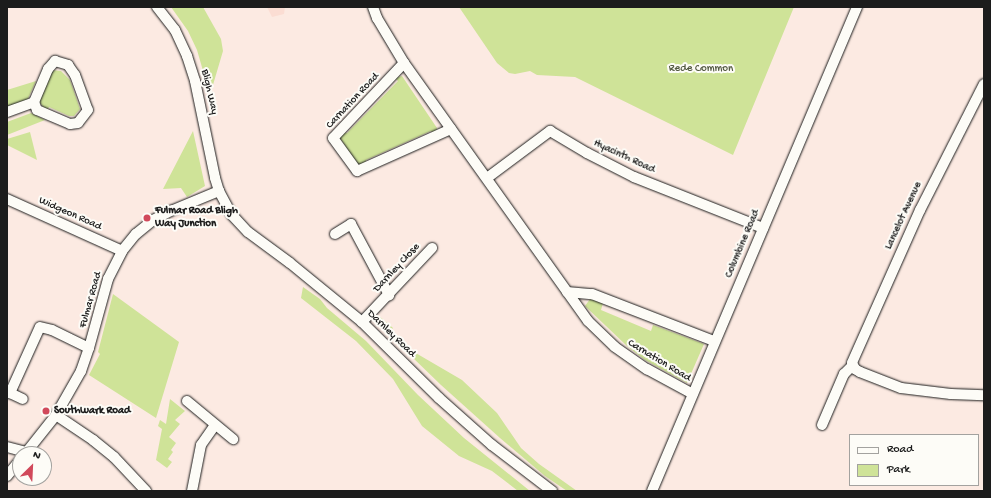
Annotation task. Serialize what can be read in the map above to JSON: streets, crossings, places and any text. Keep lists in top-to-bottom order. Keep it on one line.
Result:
{"streets":{"street":["Bligh Way","Carnation Road","Hyacinth Road","Widgeon Road","Lancelot Avenue","Columbine Road","Darnley Close","Fulmar Road","Darnley Road"]},"crossings":[["Bligh Way","Fulmar Road"],["Bligh Way","Darnley Road"],["Carnation Road","Hyacinth Road"],["Carnation Road","Columbine Road"],["Hyacinth Road","Columbine Road"],["Widgeon Road","Fulmar Road"],["Darnley Close","Darnley Road"],["Fulmar Road","Darnley Road"]],"parks":["Rede Common"],"places":["Fulmar Road Bligh Way Junction","Southwark Road"],"legend":["Road","Park"],"north":"top right"}
